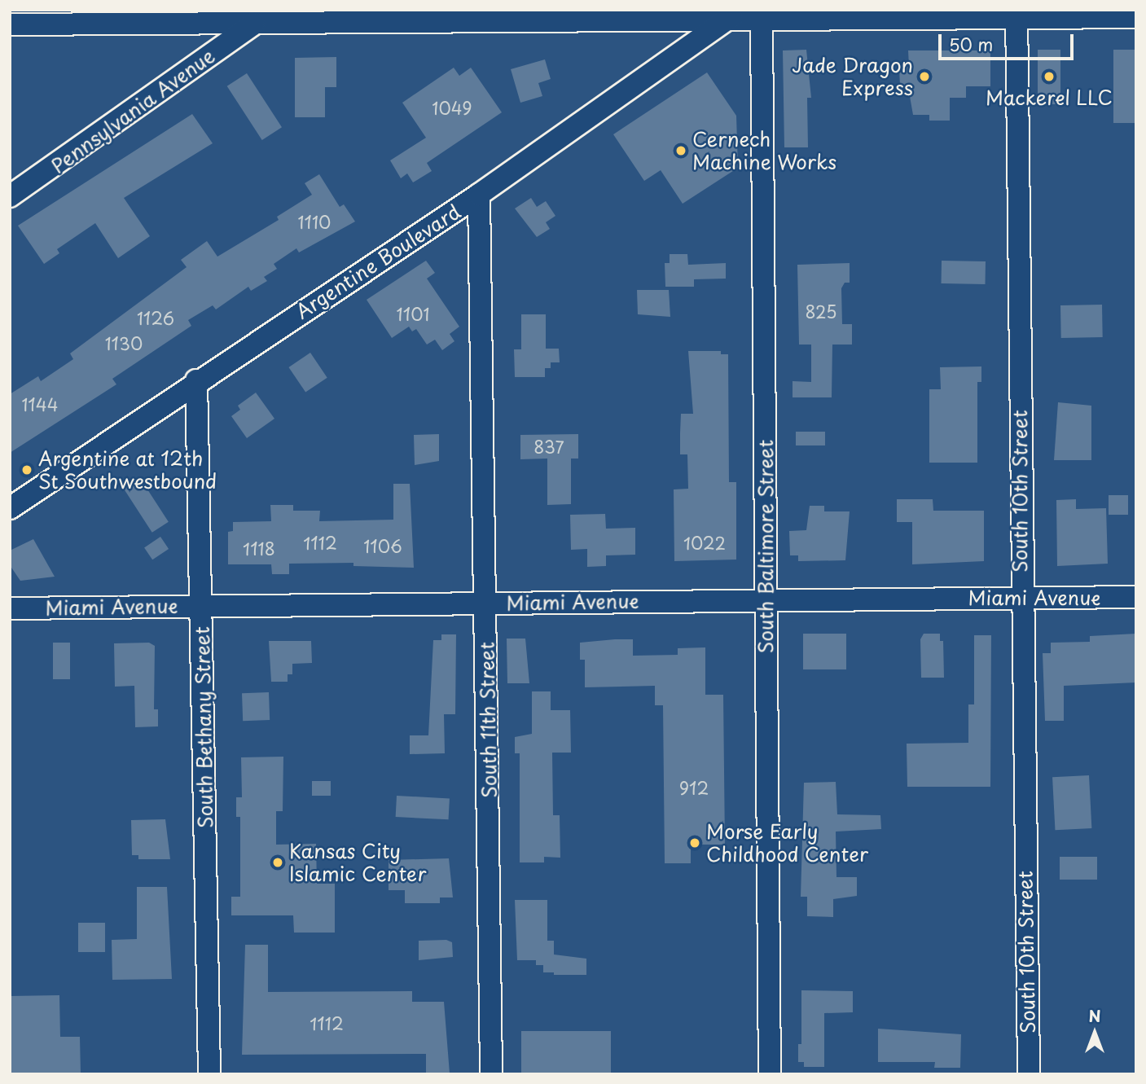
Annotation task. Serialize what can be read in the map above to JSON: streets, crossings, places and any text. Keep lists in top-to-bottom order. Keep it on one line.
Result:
{"streets":{"street":["Pennsylvania Avenue","Argentine Boulevard","South 10th Street","South Baltimore Street","Miami Avenue","South 11th Street","South Bethany Street"]},"crossings":[["Argentine Boulevard","South Baltimore Street"],["Argentine Boulevard","South 11th Street"],["Argentine Boulevard","South Bethany Street"],["South 10th Street","Miami Avenue"],["South Baltimore Street","Miami Avenue"],["Miami Avenue","South 11th Street"],["Miami Avenue","South Bethany Street"]],"places":["Jade Dragon Express","Mackerel LLC","Cernech Machine Works","Argentine at 12th St Southwestbound","Morse Early Childhood Center","Kansas City Islamic Center"],"house_numbers":["1049","1110","825","1101","1126","1130","1144","837","1112","1022","1106","1118","912","1112"],"scale_bar":"50 m","north":"top"}
